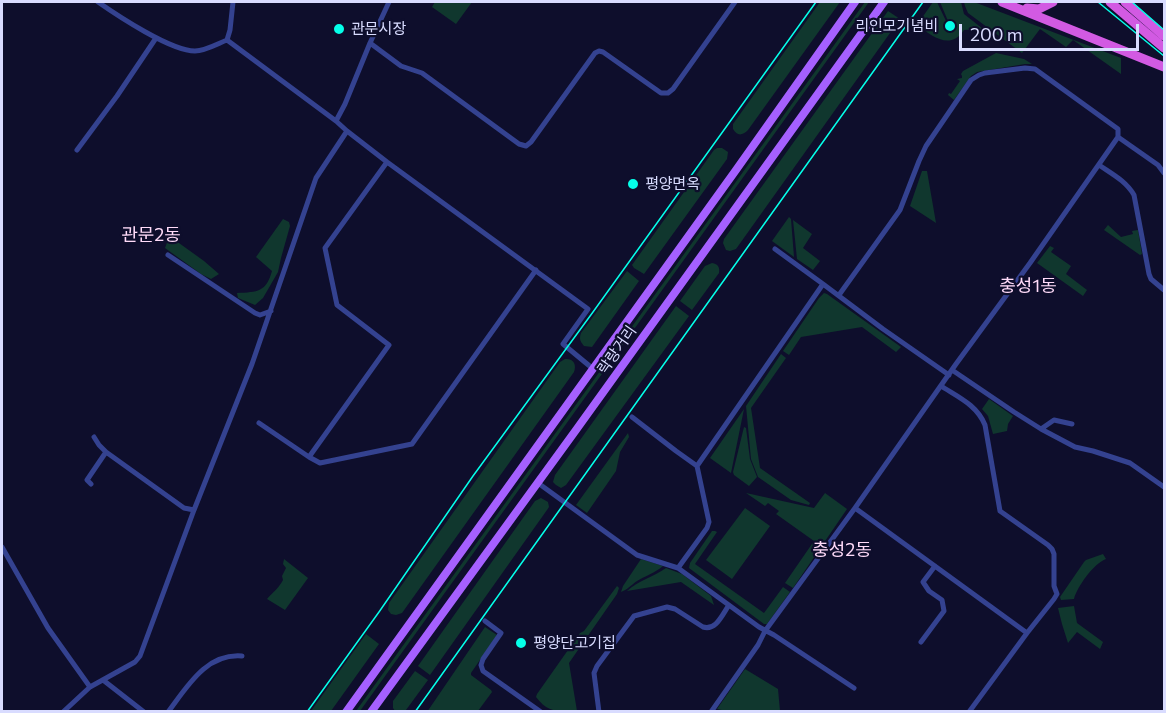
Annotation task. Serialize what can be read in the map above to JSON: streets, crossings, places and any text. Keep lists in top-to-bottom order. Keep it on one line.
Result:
{"streets":{"main road":["락랑거리"]},"districts":["관문2동","충성1동","충성2동"],"places":["리인모기념비","관문시장","평양면옥","평양단고기집"],"scale_bar":"200 m"}
